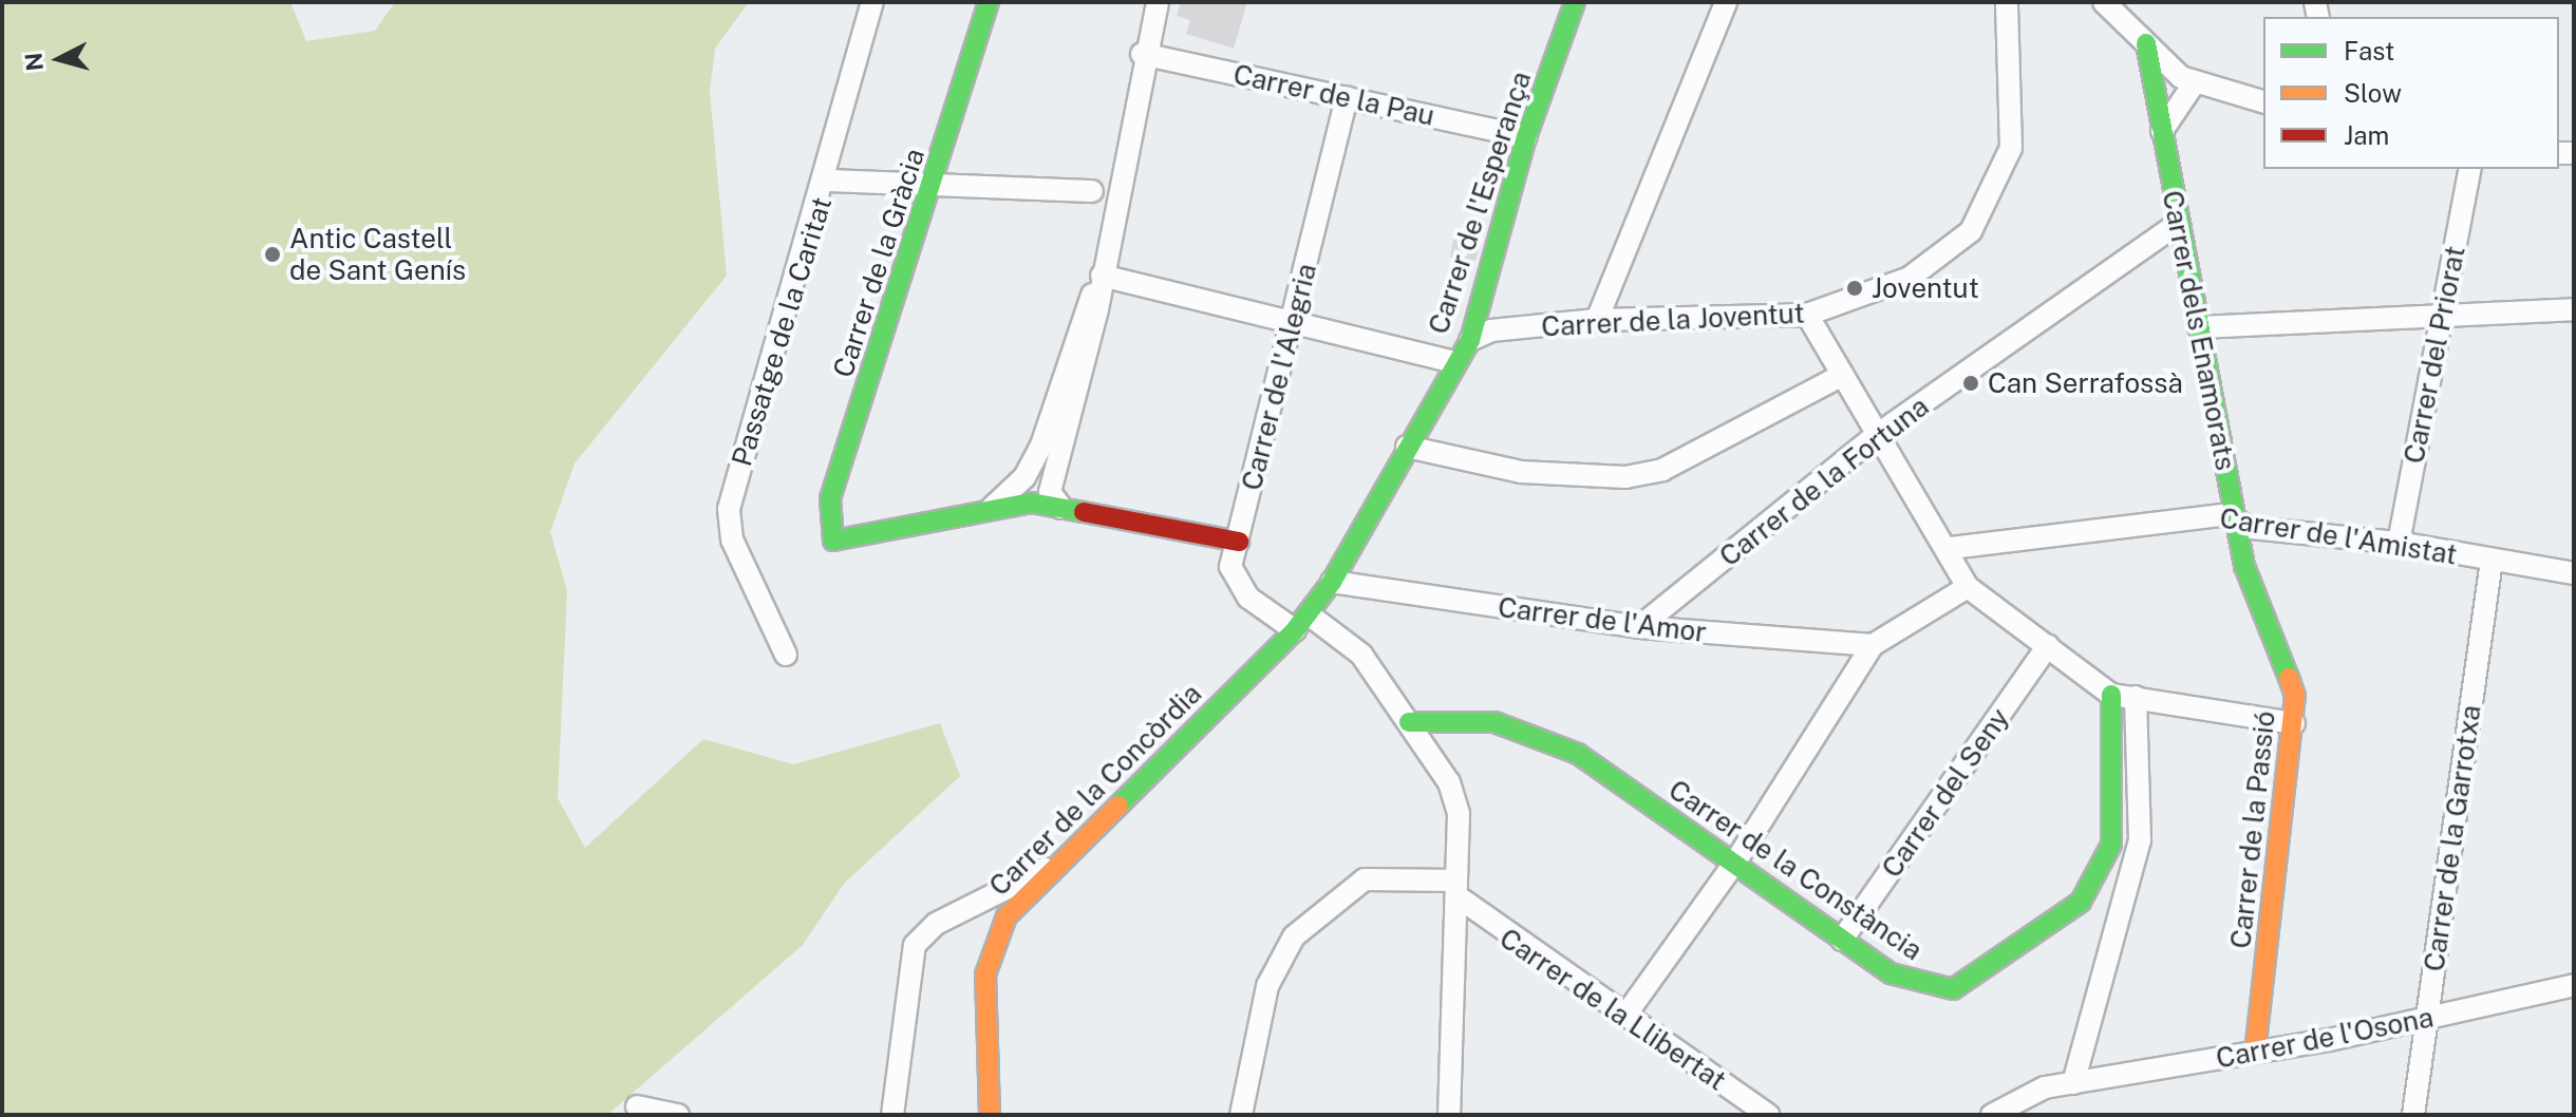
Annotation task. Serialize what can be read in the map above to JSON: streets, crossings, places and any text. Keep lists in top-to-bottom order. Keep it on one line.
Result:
{"streets":{"street":["Carrer de la Pau","Carrer de l'Esperança","Carrer de la Gràcia","Carrer de la Joventut","Carrer dels Enamorats","Passatge de la Caritat","Carrer del Priorat","Carrer de l'Alegria","Carrer de la Fortuna","Carrer de l'Amistat","Carrer de l'Amor","Carrer de la Concòrdia","Carrer del Seny","Carrer de la Passió","Carrer de la Garrotxa","Carrer de la Constància","Carrer de la Llibertat","Carrer de l'Osona"]},"crossings":[["Carrer de la Pau","Carrer de l'Esperança"],["Carrer de la Pau","Carrer de l'Alegria"],["Carrer de l'Esperança","Carrer de la Joventut"],["Carrer de l'Esperança","Carrer de l'Alegria"],["Carrer de l'Esperança","Carrer de l'Amor"],["Carrer de l'Esperança","Carrer de la Concòrdia"],["Carrer dels Enamorats","Carrer de la Fortuna"],["Carrer dels Enamorats","Carrer de l'Amistat"],["Carrer dels Enamorats","Carrer de la Passió"],["Carrer del Priorat","Carrer de l'Amistat"],["Carrer de l'Alegria","Carrer de la Concòrdia"],["Carrer de l'Alegria","Carrer de la Constància"],["Carrer de l'Alegria","Carrer de la Llibertat"],["Carrer de la Fortuna","Carrer de l'Amor"],["Carrer de l'Amistat","Carrer de la Passió"],["Carrer de l'Amistat","Carrer de la Garrotxa"],["Carrer del Seny","Carrer de la Constància"],["Carrer de la Passió","Carrer de l'Osona"],["Carrer de la Garrotxa","Carrer de l'Osona"]],"places":["Antic Castell de Sant Genís","Joventut","Can Serrafossà"],"legend":["Fast","Slow","Jam"],"north":"left"}
